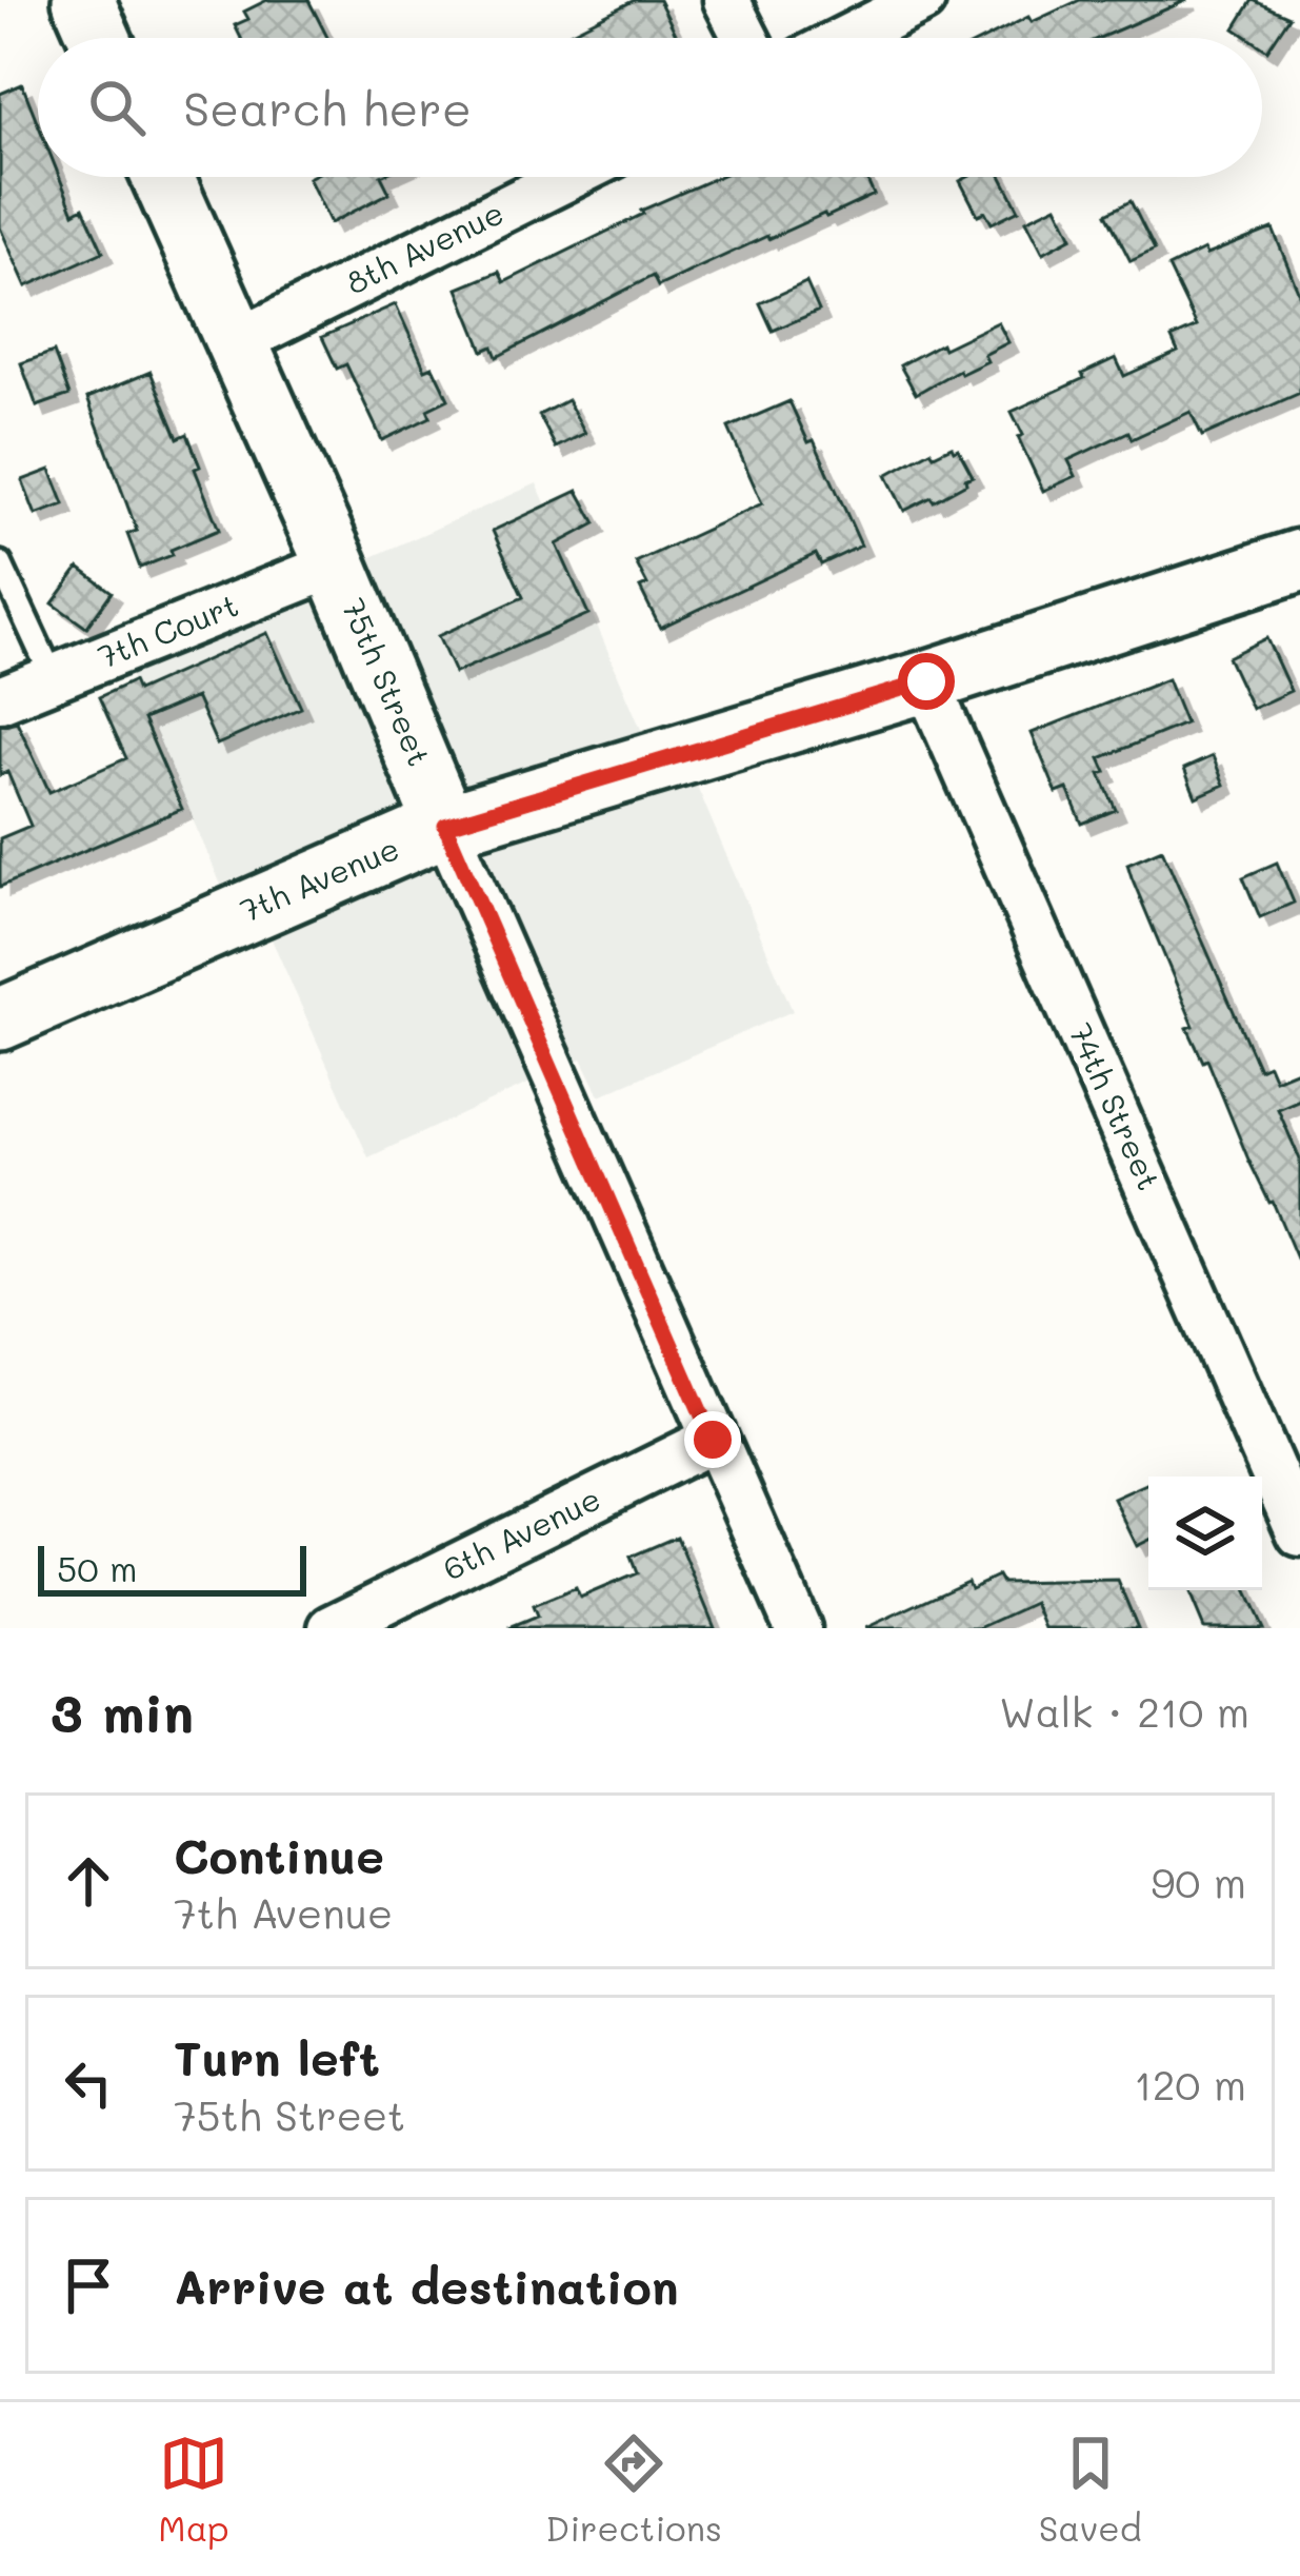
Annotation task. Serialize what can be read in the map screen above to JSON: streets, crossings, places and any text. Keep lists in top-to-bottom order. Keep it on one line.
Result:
{"streets":{"street":["8th Avenue","7th Court","75th Street","7th Avenue","74th Street","6th Avenue"]},"crossings":[["8th Avenue","75th Street"],["7th Court","75th Street"],["75th Street","7th Avenue"],["75th Street","6th Avenue"],["7th Avenue","74th Street"]],"scale_bar":"50 m","page":{"search":"Search here","scale":"50 m","heading":["3 min","Walk · 210 m"],"list":[["Continue","7th Avenue","90 m"],["Turn left","75th Street","120 m"],"Arrive at destination"],"nav":["Map","Directions","Saved"]}}
